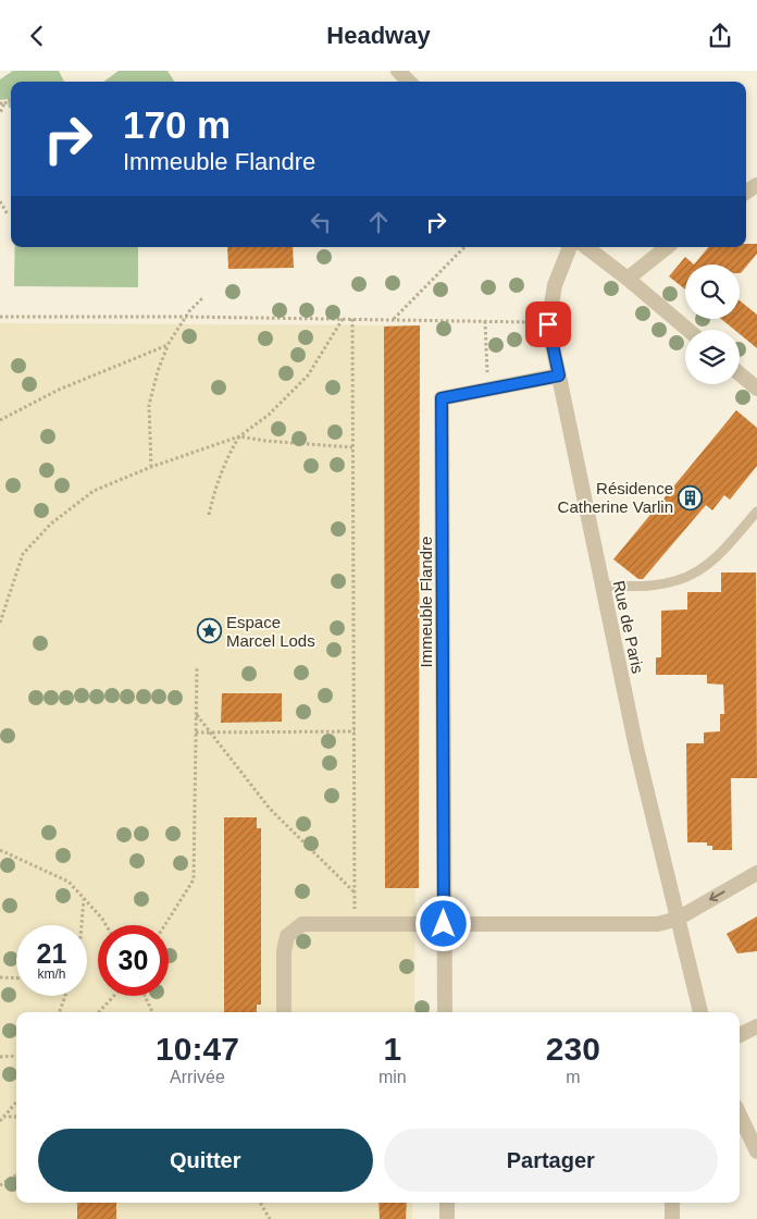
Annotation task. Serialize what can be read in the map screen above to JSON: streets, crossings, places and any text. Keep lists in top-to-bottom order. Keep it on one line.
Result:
{"streets":{"street":["Immeuble Flandre","Rue de Paris"]},"crossings":[["Immeuble Flandre","Rue de Paris"]],"places":{"building":["Résidence Catherine Varlin"],"place":["Espace Marcel Lods"]},"page":{"header":"Headway","turn":["170 m","Immeuble Flandre"],"speed":"21 km/h","limit":"30","eta":["10:47","Arrivée","1","min","230","m"],"buttons":["Quitter","Partager"]}}
